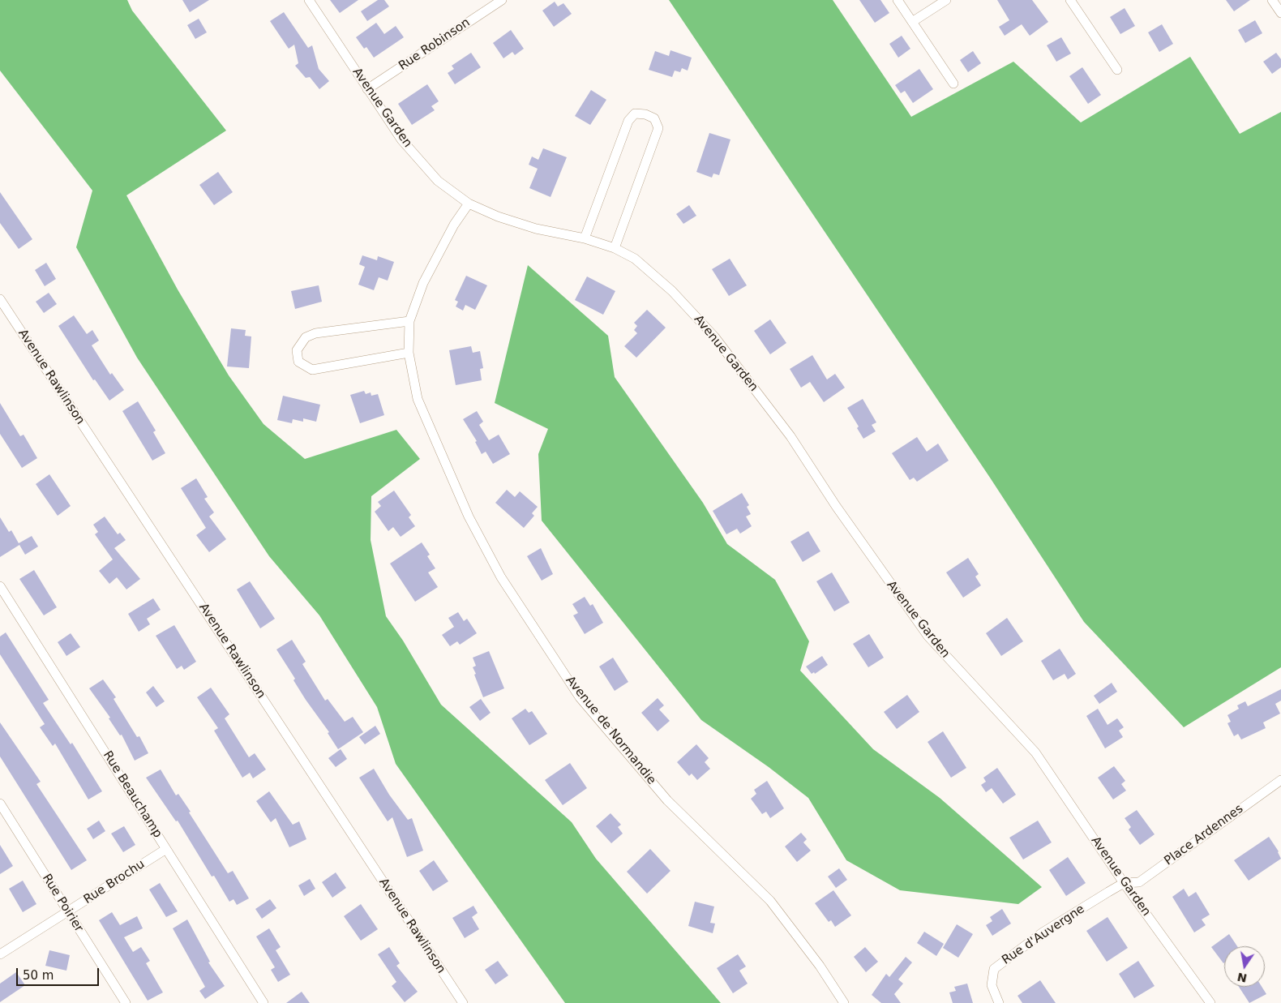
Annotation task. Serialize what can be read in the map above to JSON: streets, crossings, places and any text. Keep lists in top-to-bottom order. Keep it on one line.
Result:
{"streets":{"street":["Rue Robinson","Avenue Garden","Avenue Rawlinson","Avenue de Normandie","Rue Beauchamp","Place Ardennes","Rue Brochu","Rue Poirier","Rue d'Auvergne"]},"crossings":[["Rue Robinson","Avenue Garden"],["Avenue Garden","Avenue de Normandie"],["Avenue Garden","Place Ardennes"],["Avenue Garden","Rue d'Auvergne"],["Rue Beauchamp","Rue Brochu"],["Place Ardennes","Rue d'Auvergne"],["Rue Brochu","Rue Poirier"]],"scale_bar":"50 m","north":"bottom"}
